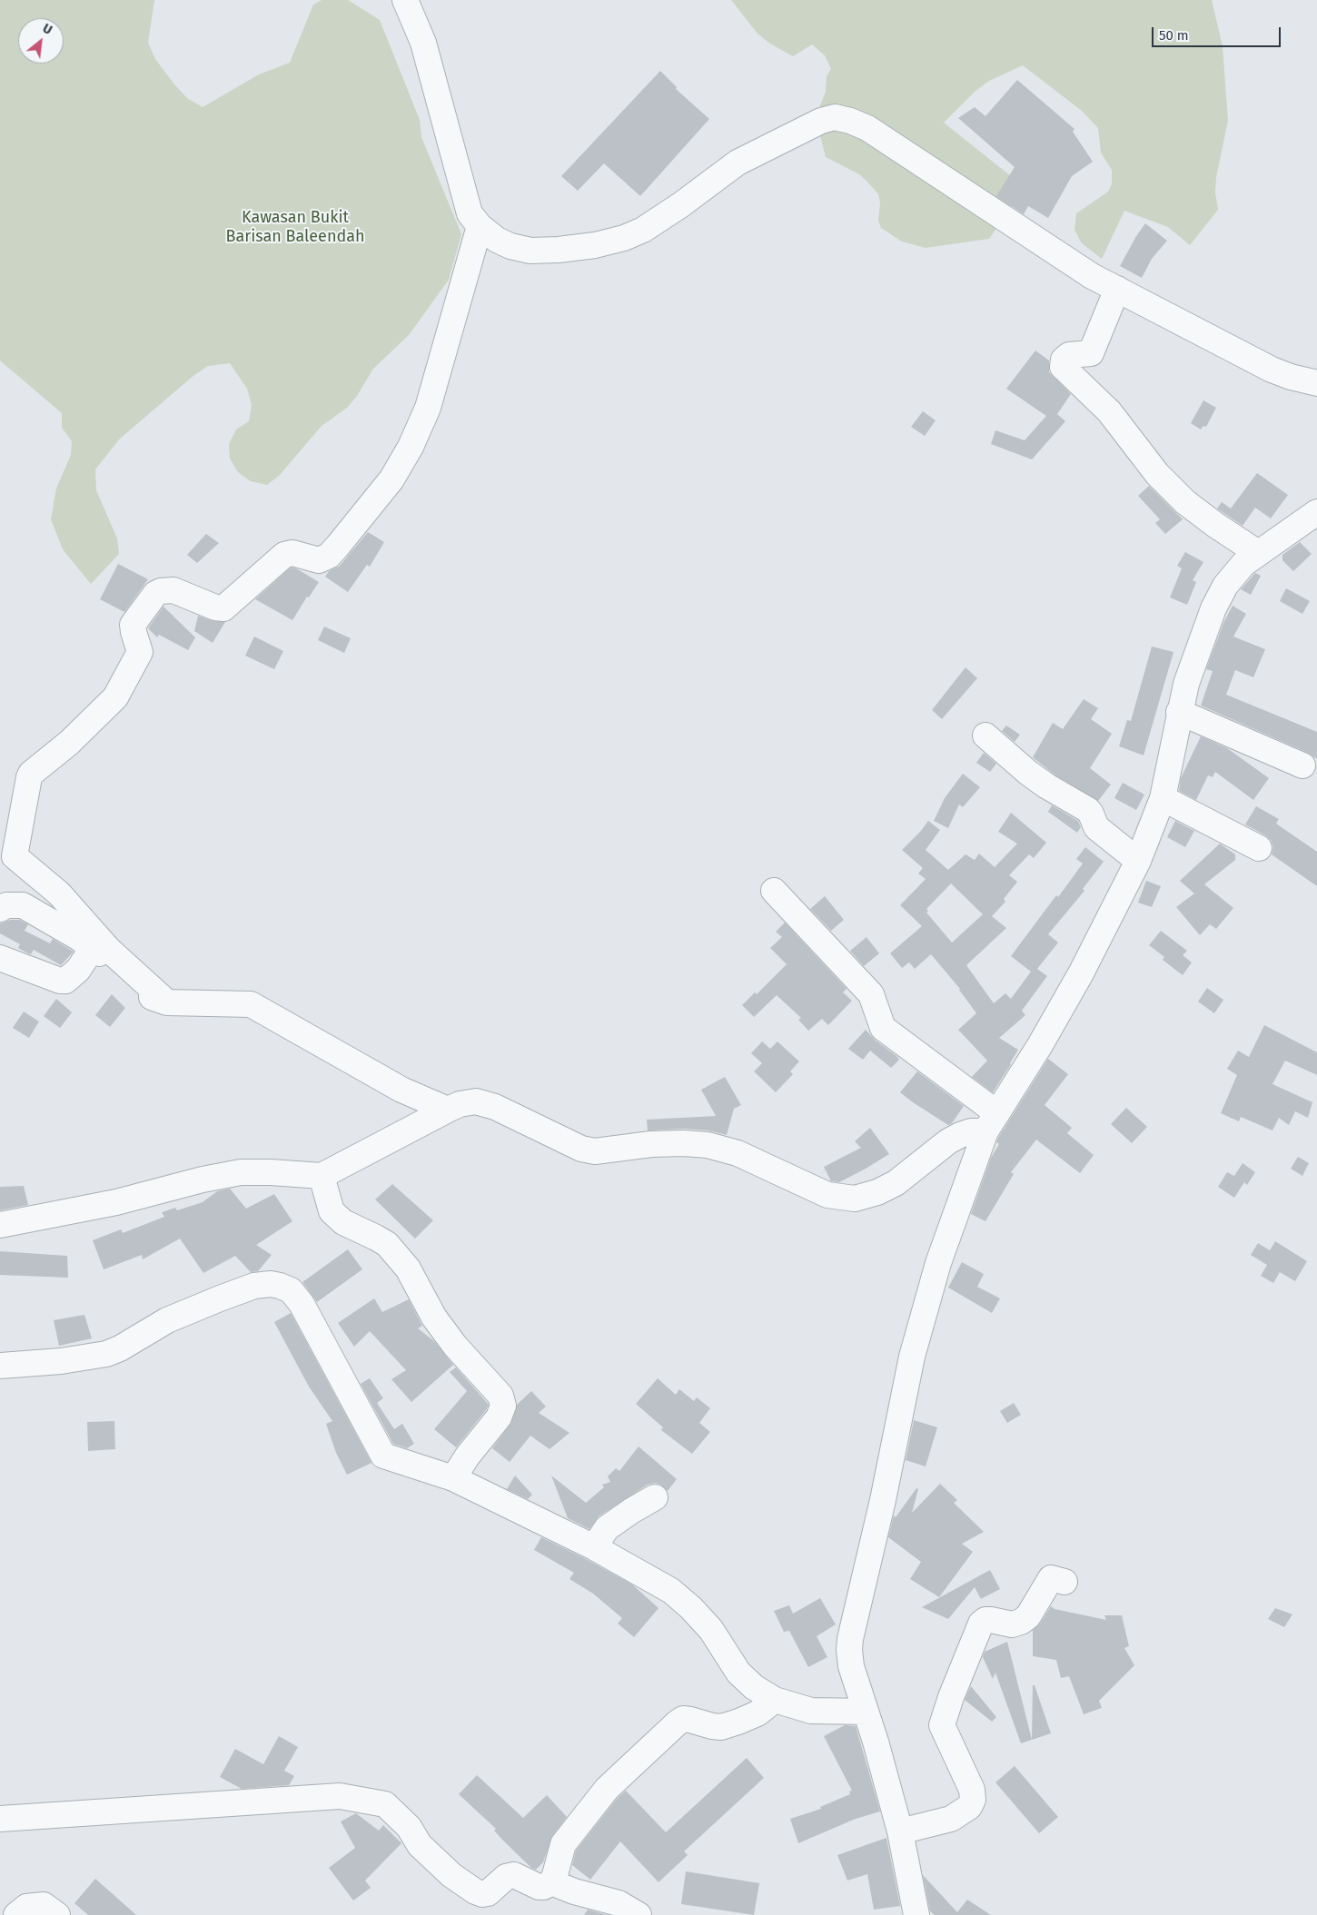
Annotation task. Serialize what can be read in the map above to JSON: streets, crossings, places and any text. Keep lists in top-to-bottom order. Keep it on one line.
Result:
{"parks":["Kawasan Bukit Barisan Baleendah"],"scale_bar":"50 m","north":"top right"}
